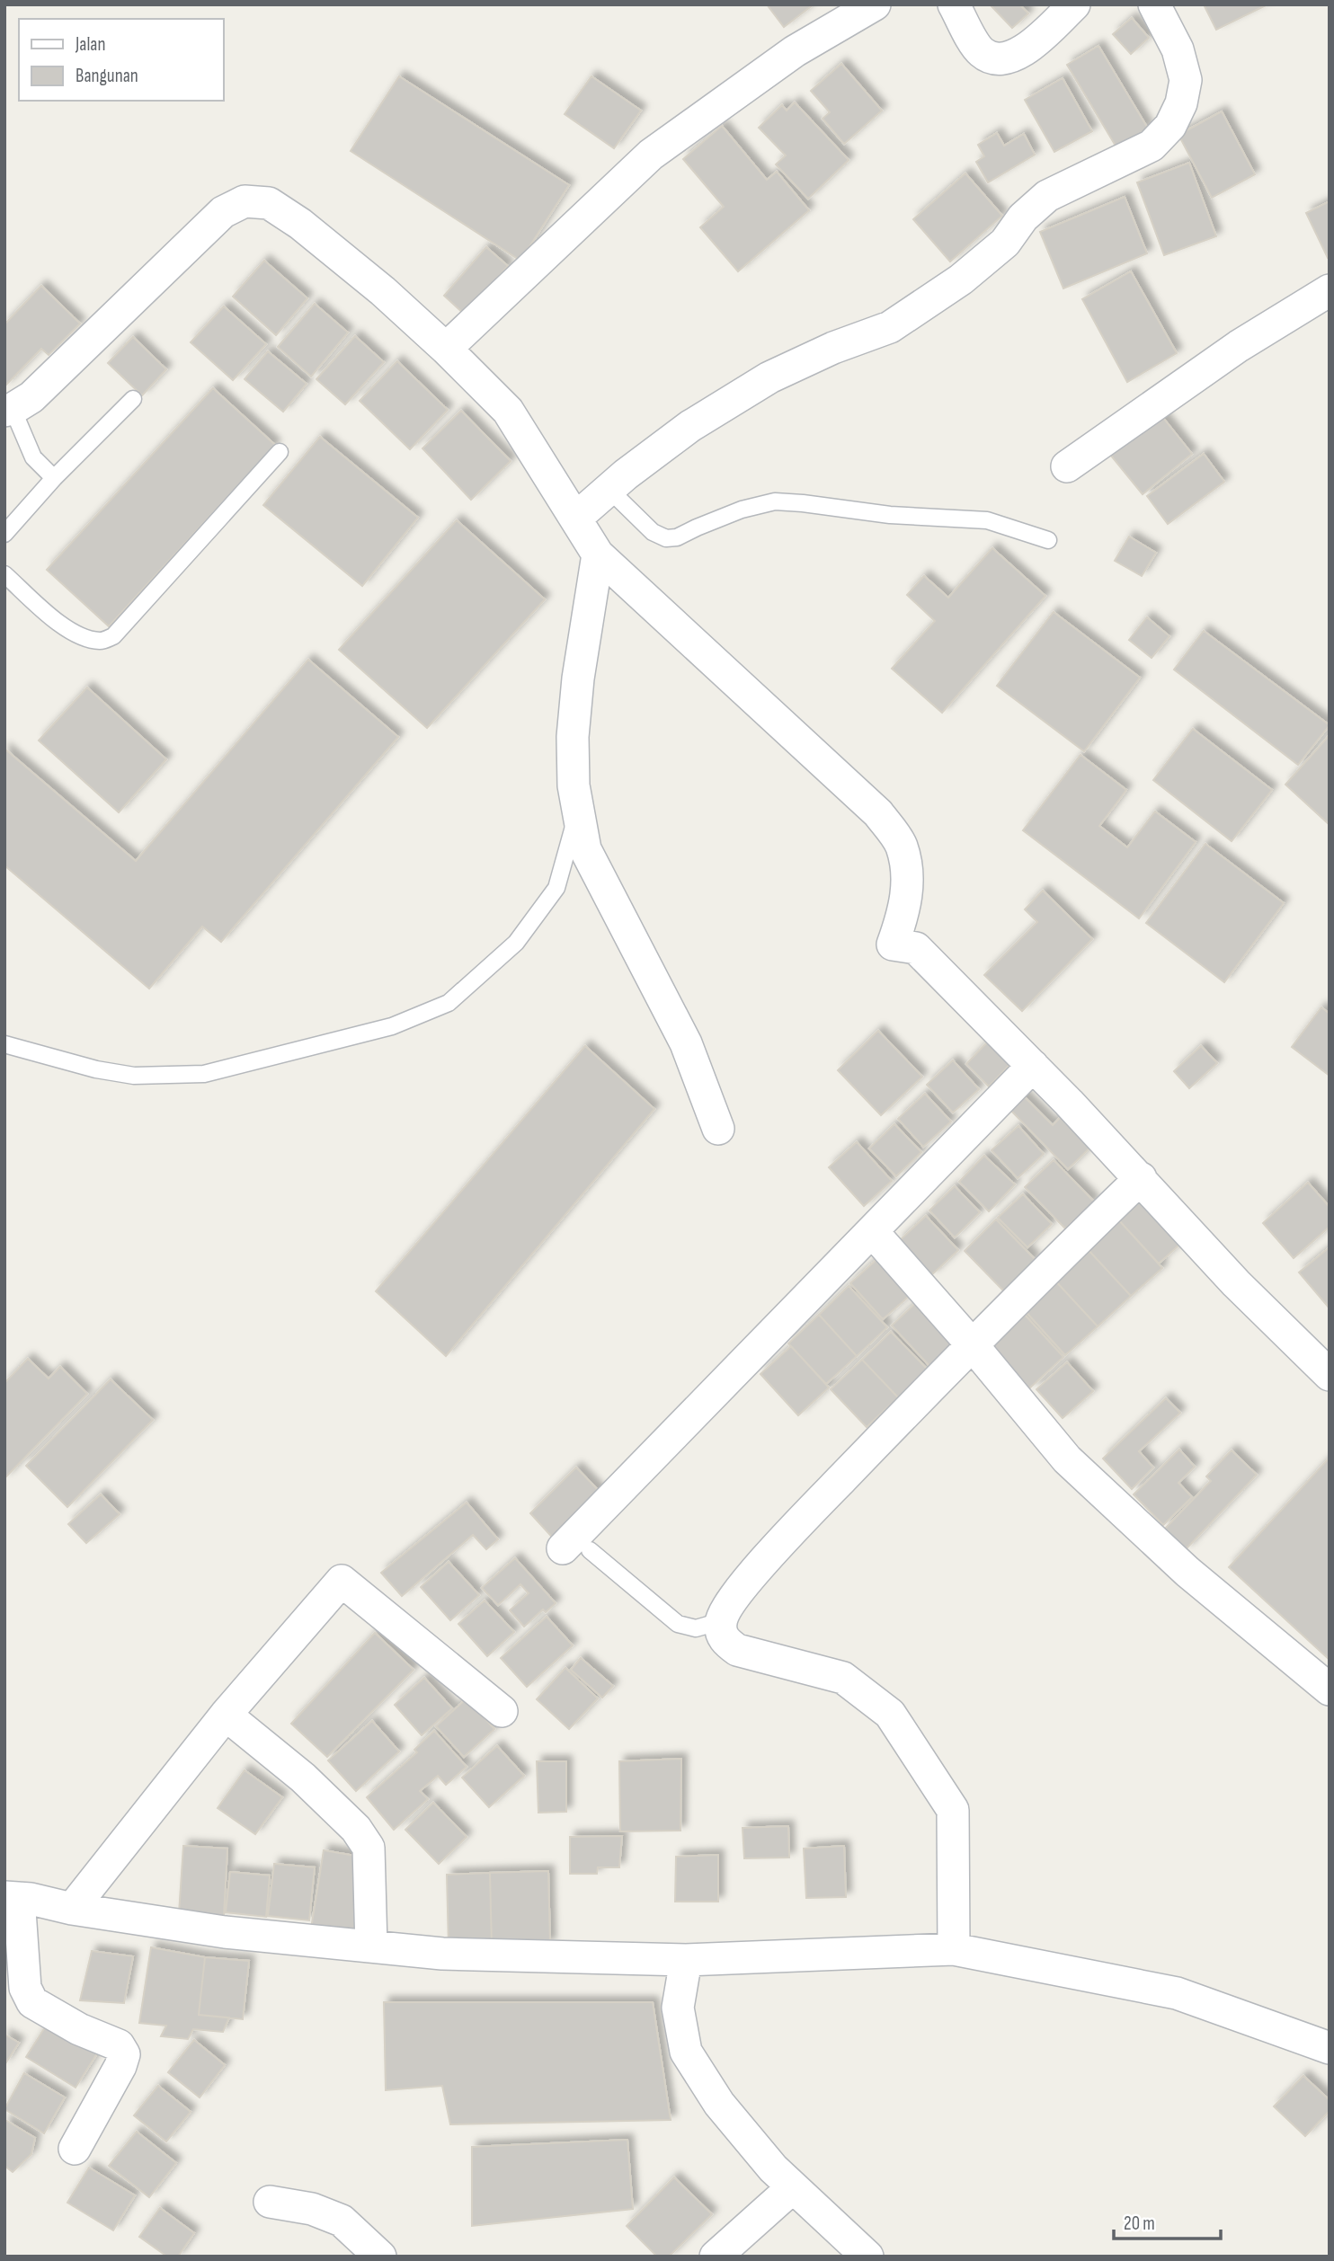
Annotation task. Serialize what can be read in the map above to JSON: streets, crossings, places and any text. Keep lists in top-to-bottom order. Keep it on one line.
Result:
{"legend":["Jalan","Bangunan"],"scale_bar":"20 m"}
